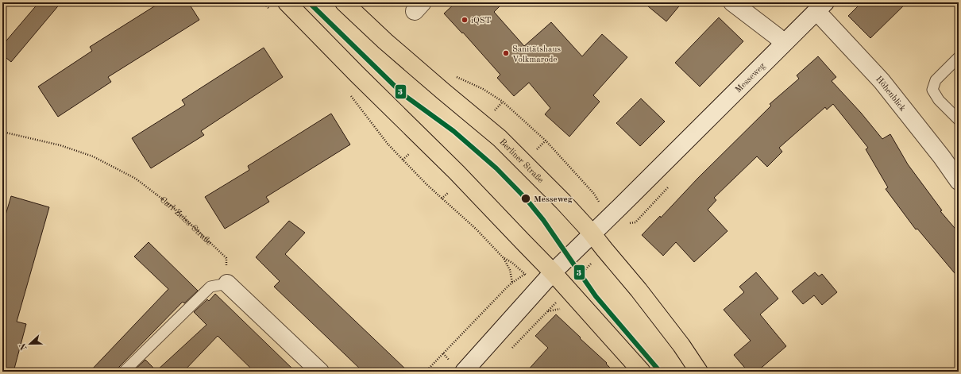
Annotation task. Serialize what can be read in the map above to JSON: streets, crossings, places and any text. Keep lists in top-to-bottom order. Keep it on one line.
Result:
{"streets":{"main road":["Messeweg","Höhenblick","Berliner Straße"],"path":["Carl-Zeiss-Straße"]},"crossings":[["Messeweg","Höhenblick"],["Messeweg","Berliner Straße"]],"places":["iQST","Sanitätshaus Volkmarode","Messeweg"],"lines":["transit line 3"],"north":"left"}
